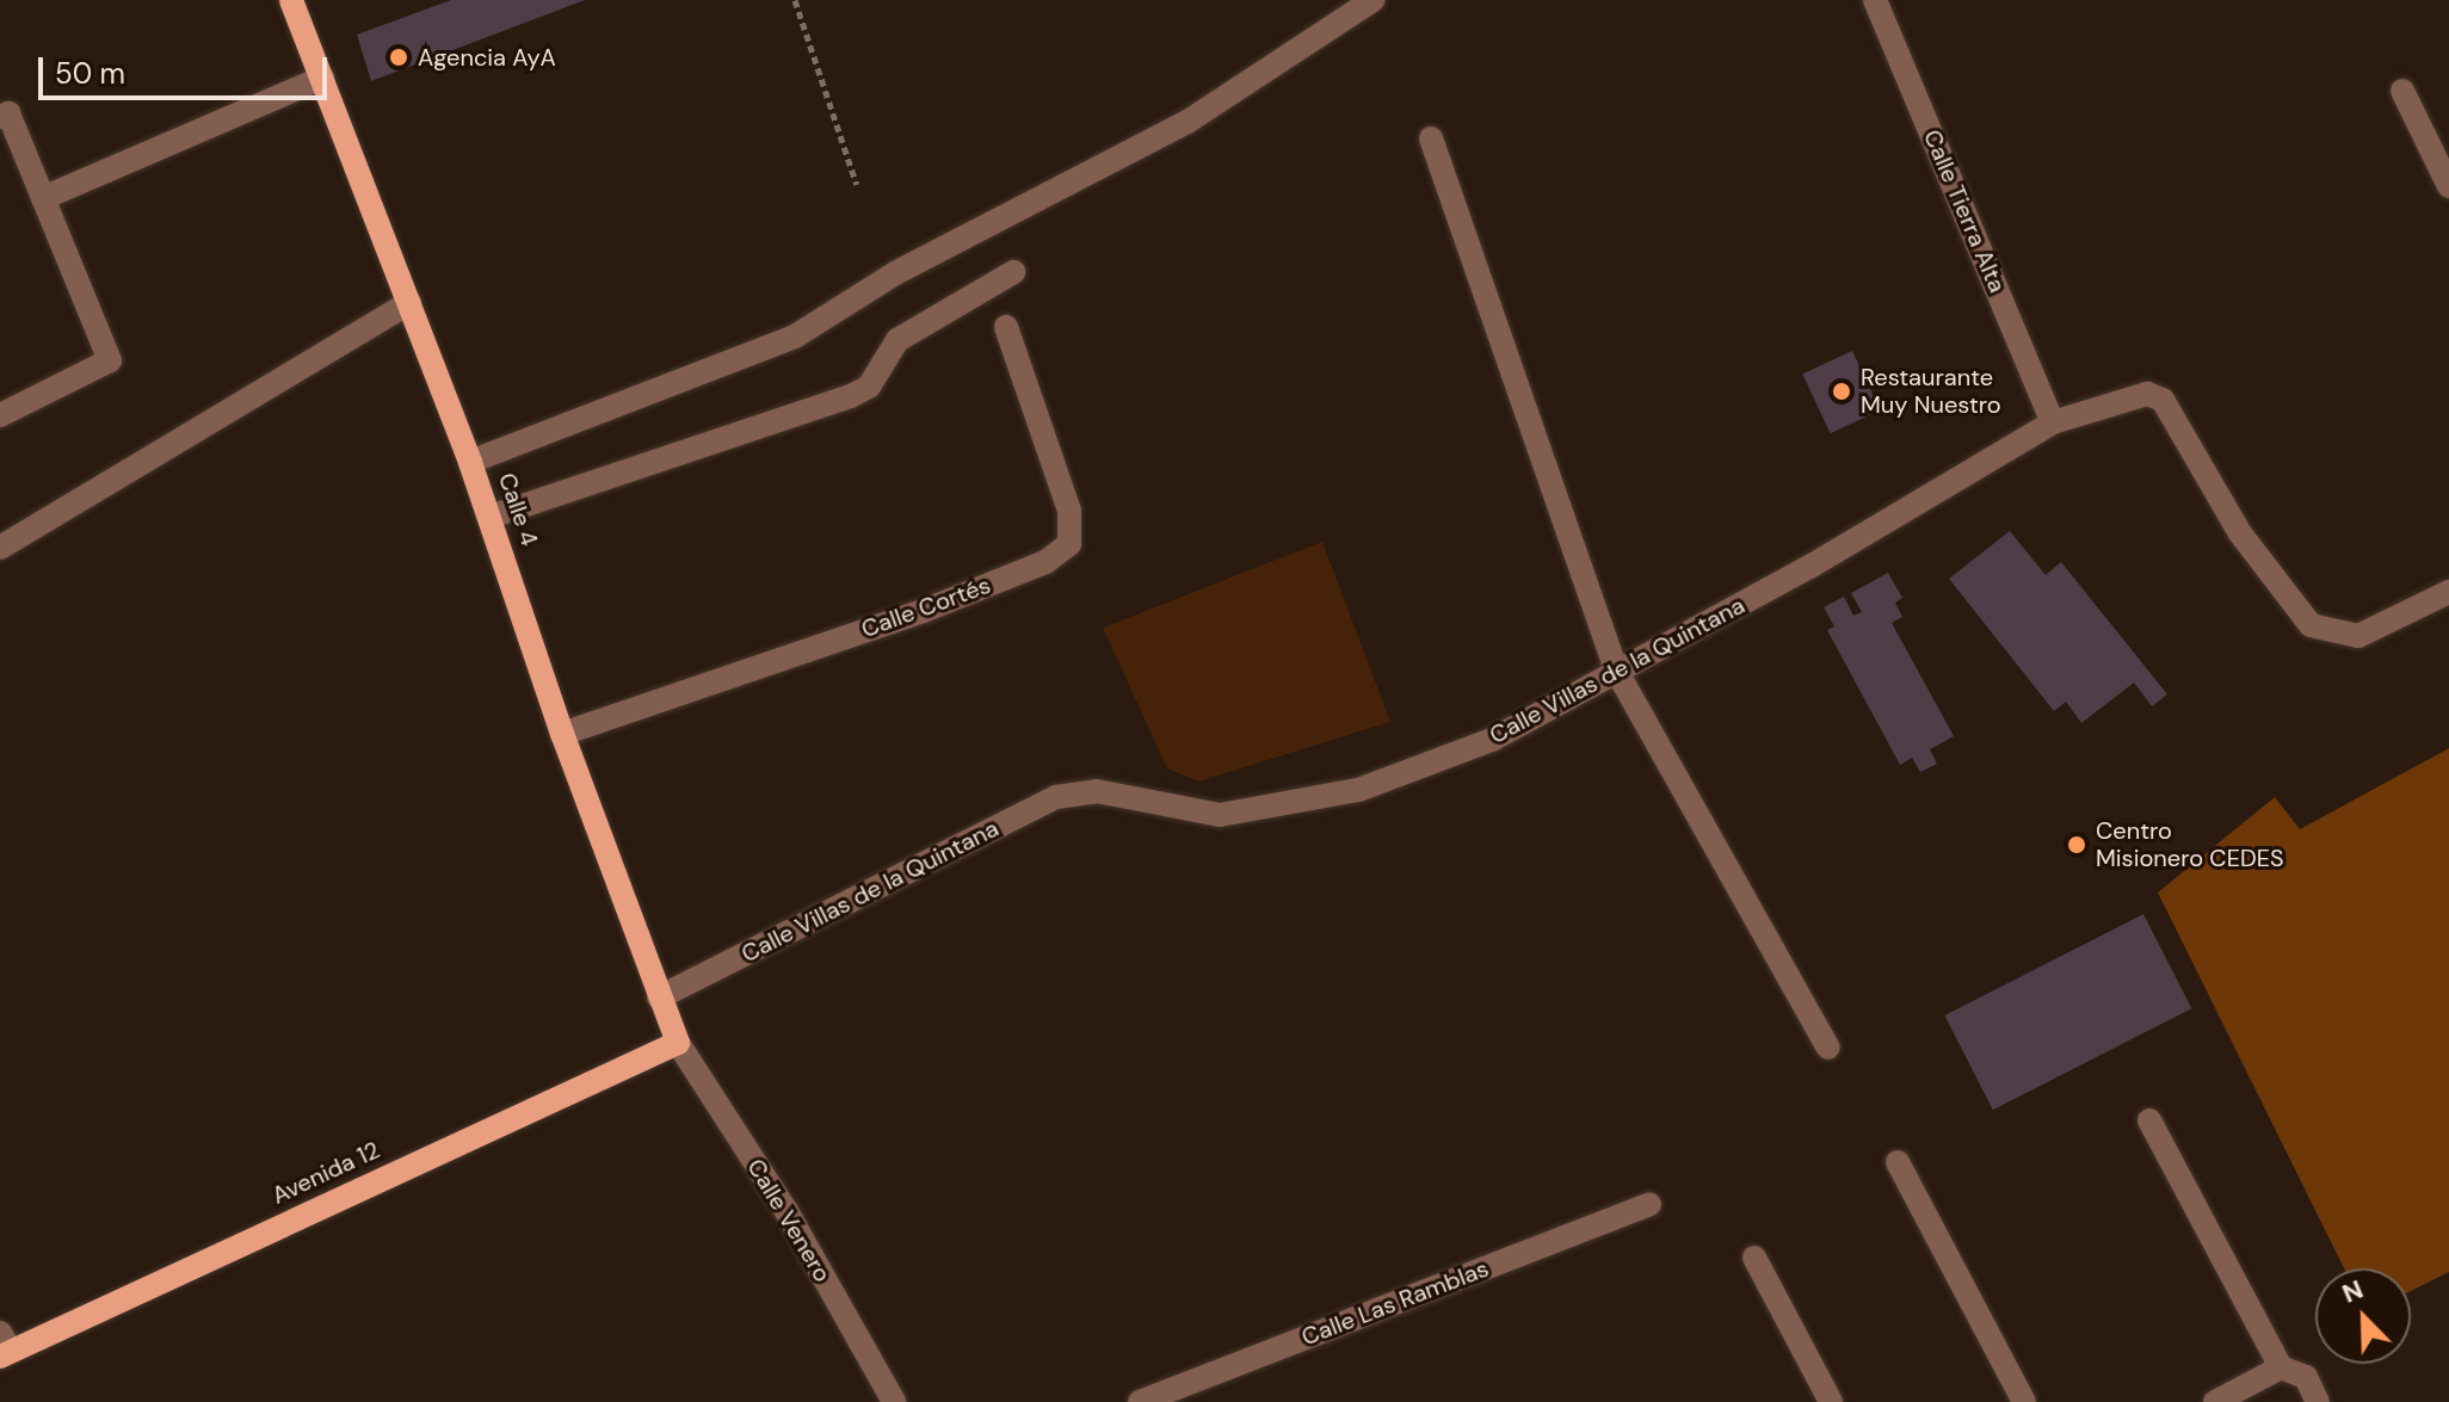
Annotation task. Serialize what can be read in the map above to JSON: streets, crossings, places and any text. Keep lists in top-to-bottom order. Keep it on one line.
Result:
{"streets":{"main road":["Calle 4","Avenida 12"],"street":["Calle Tierra Alta","Calle Cortés","Calle Villas de la Quintana","Calle Venero","Calle Las Ramblas"]},"crossings":[["Calle Tierra Alta","Calle Villas de la Quintana"],["Calle 4","Calle Cortés"],["Calle 4","Calle Villas de la Quintana"],["Calle 4","Avenida 12"],["Calle 4","Calle Venero"],["Avenida 12","Calle Venero"]],"places":["Agencia AyA","Restaurante Muy Nuestro","Centro Misionero CEDES"],"scale_bar":"50 m","north":"top left"}
